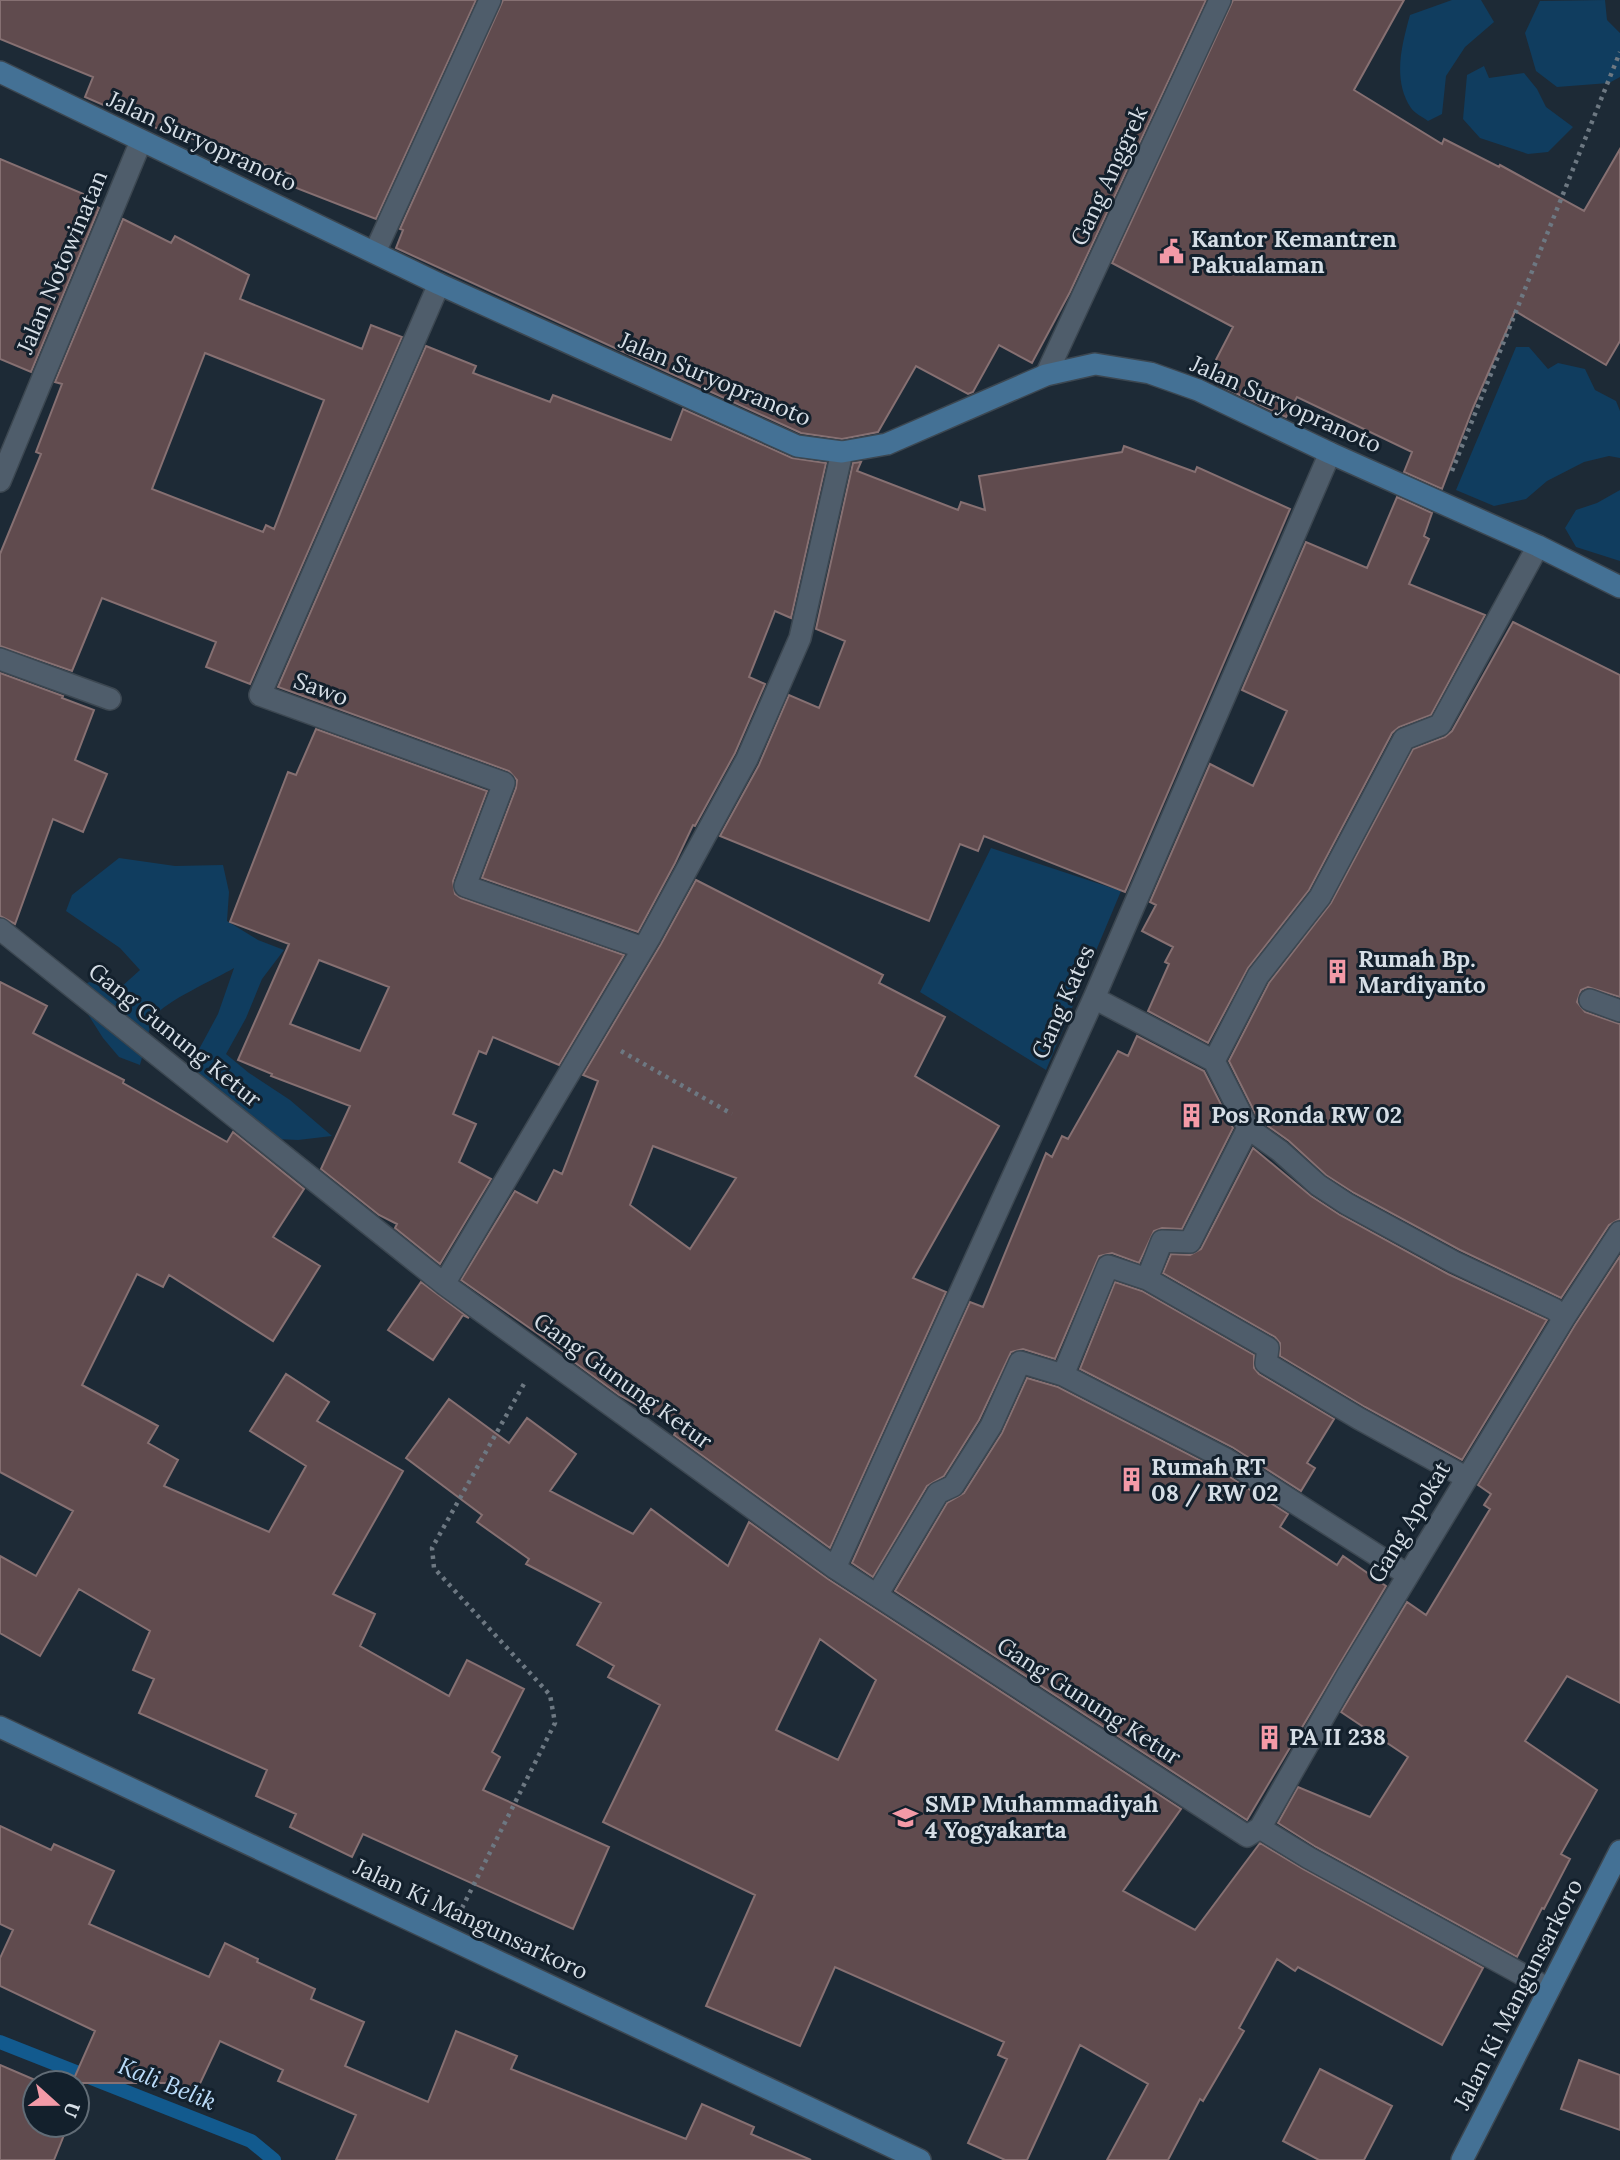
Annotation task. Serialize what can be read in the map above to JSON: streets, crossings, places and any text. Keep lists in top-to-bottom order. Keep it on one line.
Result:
{"streets":{"main road":["Jalan Suryopranoto","Jalan Ki Mangunsarkoro"],"street":["Gang Anggrek","Jalan Notowinatan","Sawo","Gang Kates","Gang Gunung Ketur","Gang Apokat"]},"crossings":[["Jalan Suryopranoto","Gang Anggrek"],["Jalan Suryopranoto","Jalan Notowinatan"],["Jalan Suryopranoto","Sawo"],["Jalan Suryopranoto","Gang Kates"],["Gang Kates","Gang Gunung Ketur"],["Gang Gunung Ketur","Gang Apokat"],["Gang Gunung Ketur","Jalan Ki Mangunsarkoro"]],"water":["Kali Belik"],"places":{"public building":["Kantor Kemantren Pakualaman"],"building":["Rumah Bp. Mardiyanto","Pos Ronda RW 02","Rumah RT 08 / RW 02","PA II 238"],"school or university":["SMP Muhammadiyah 4 Yogyakarta"]},"north":"right"}
